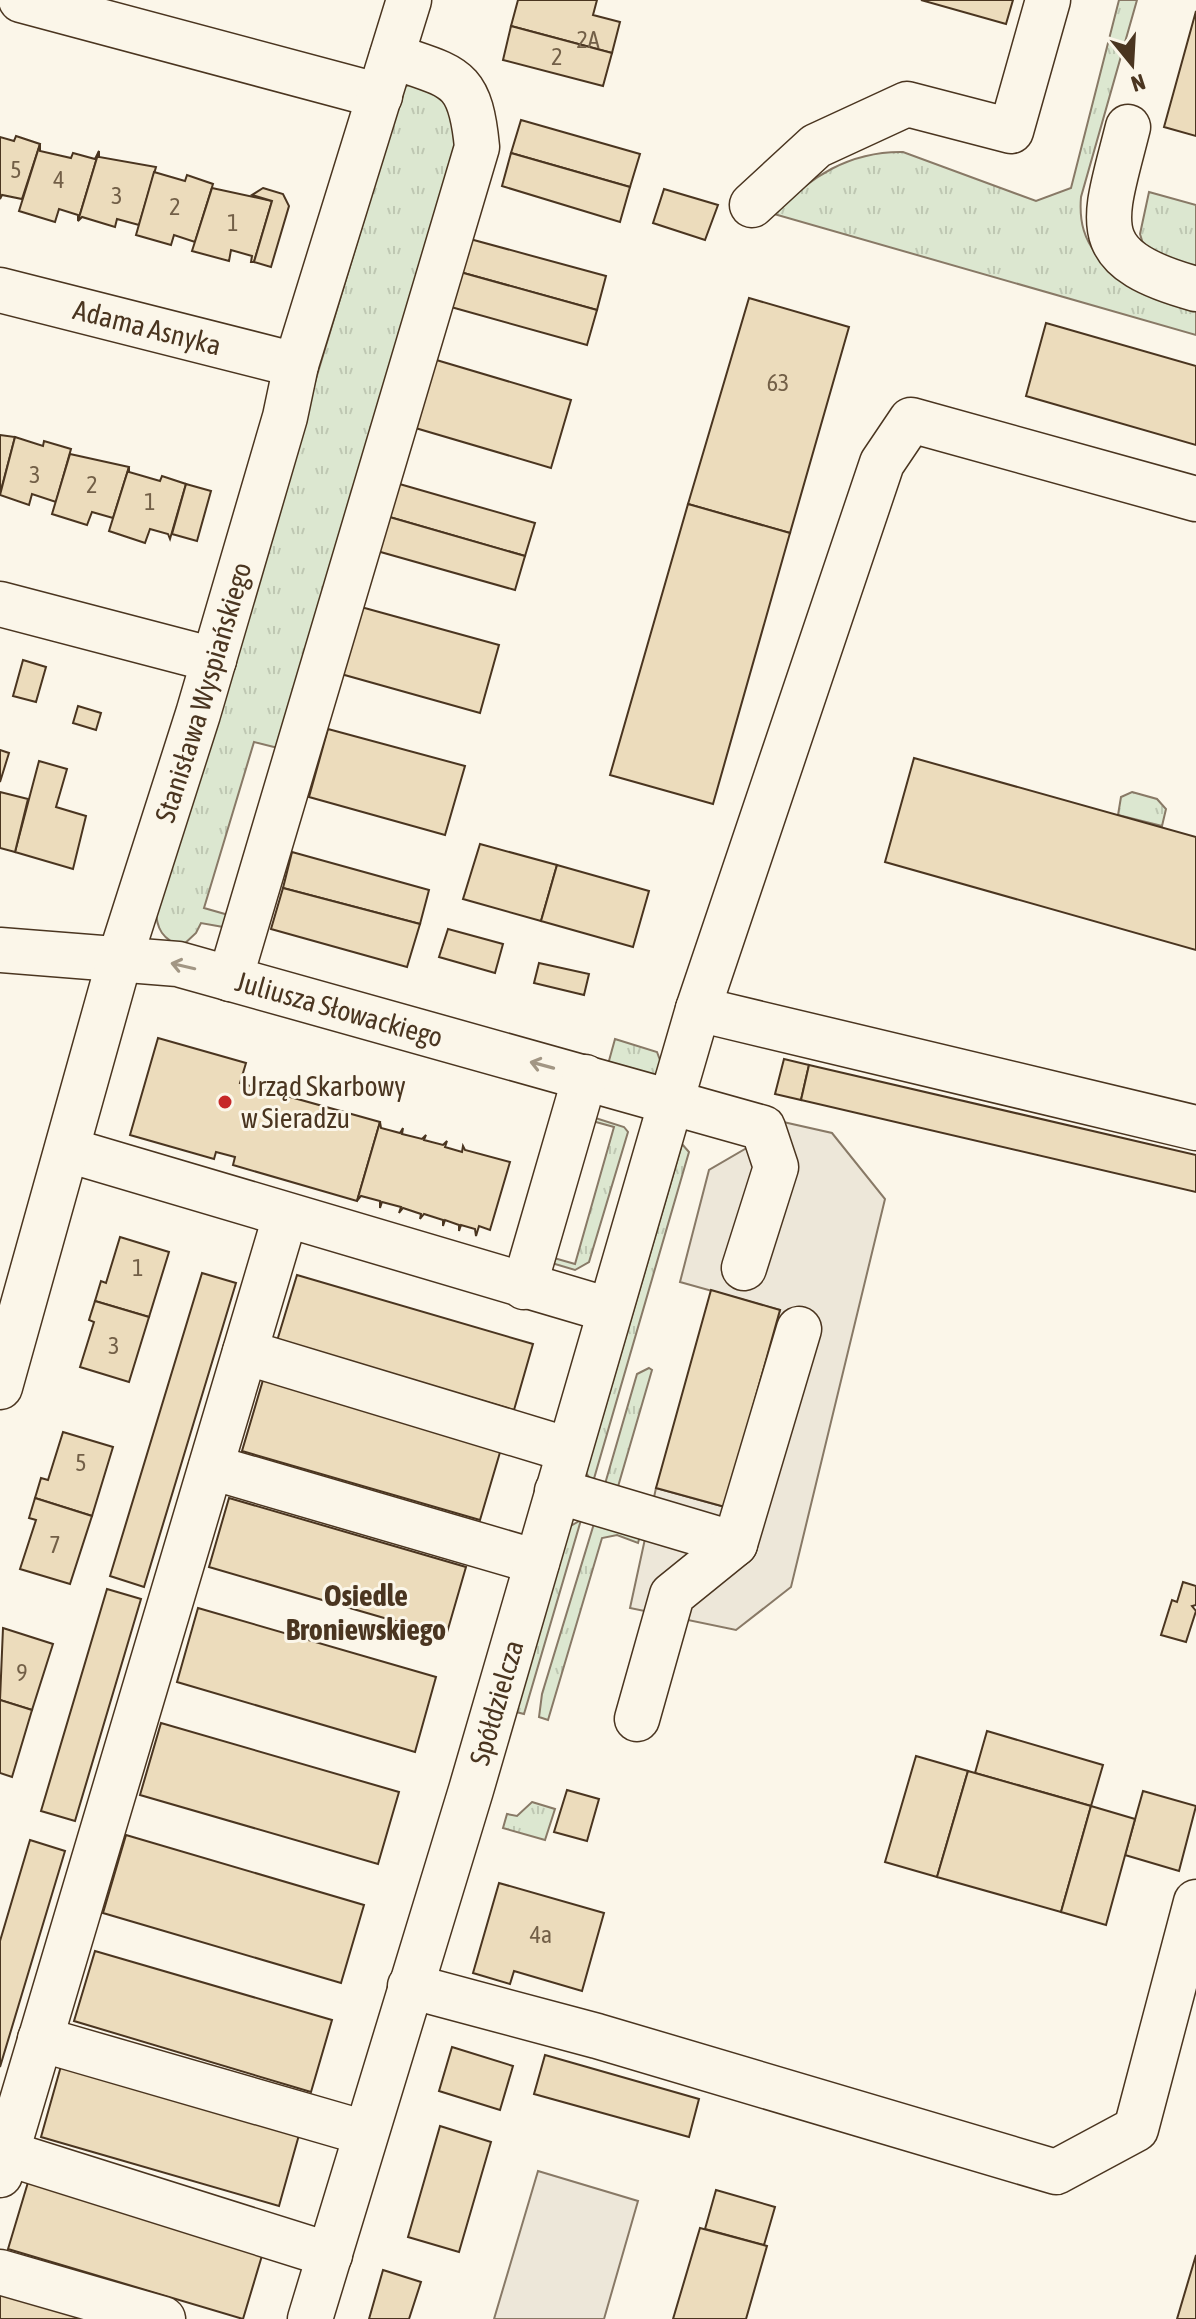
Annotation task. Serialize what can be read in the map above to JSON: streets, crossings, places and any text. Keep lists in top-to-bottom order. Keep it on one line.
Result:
{"streets":{"street":["Adama Asnyka","Stanisława Wyspiańskiego","Juliusza Słowackiego","Spółdzielcza"]},"crossings":[["Adama Asnyka","Stanisława Wyspiańskiego"],["Stanisława Wyspiańskiego","Juliusza Słowackiego"],["Juliusza Słowackiego","Spółdzielcza"]],"districts":["Osiedle Broniewskiego"],"places":["Urząd Skarbowy w Sieradzu"],"house_numbers":["2A","2","5","4","3","2","1","63","3","2","1","1","3","5","7","9","4a"],"north":"bottom"}
